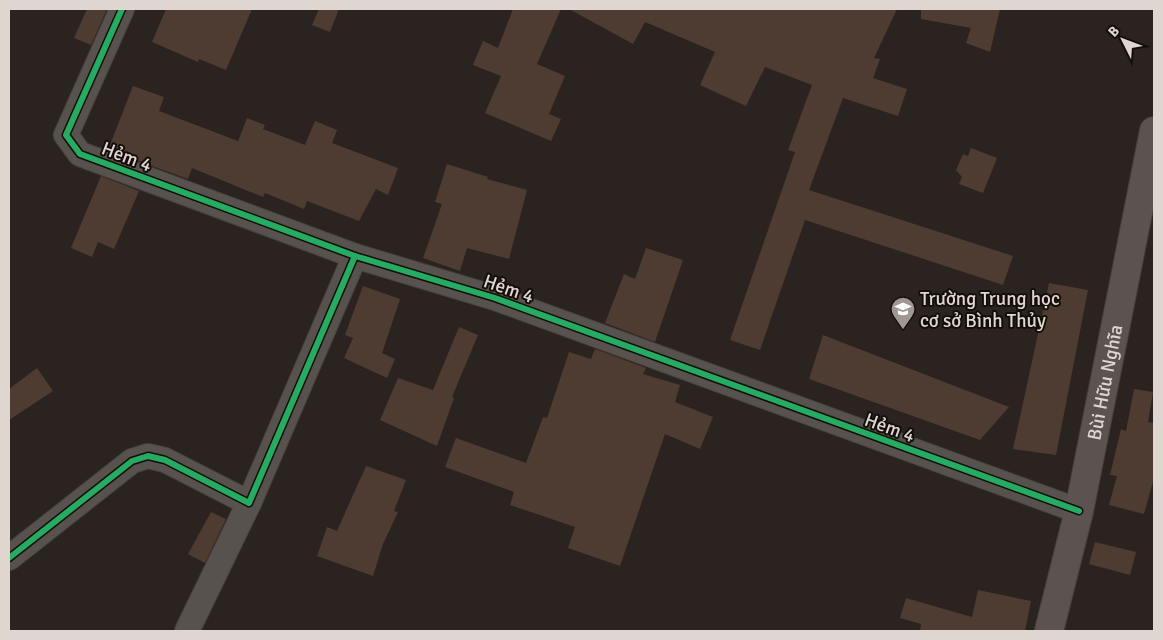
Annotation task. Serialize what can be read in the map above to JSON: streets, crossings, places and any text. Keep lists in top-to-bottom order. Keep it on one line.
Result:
{"streets":{"main road":["Bùi Hữu Nghĩa"],"street":["Hẻm 4"]},"crossings":[["Hẻm 4","Bùi Hữu Nghĩa"]],"places":{"school or university":["Trường Trung học cơ sở Bình Thủy"]},"north":"top left"}
